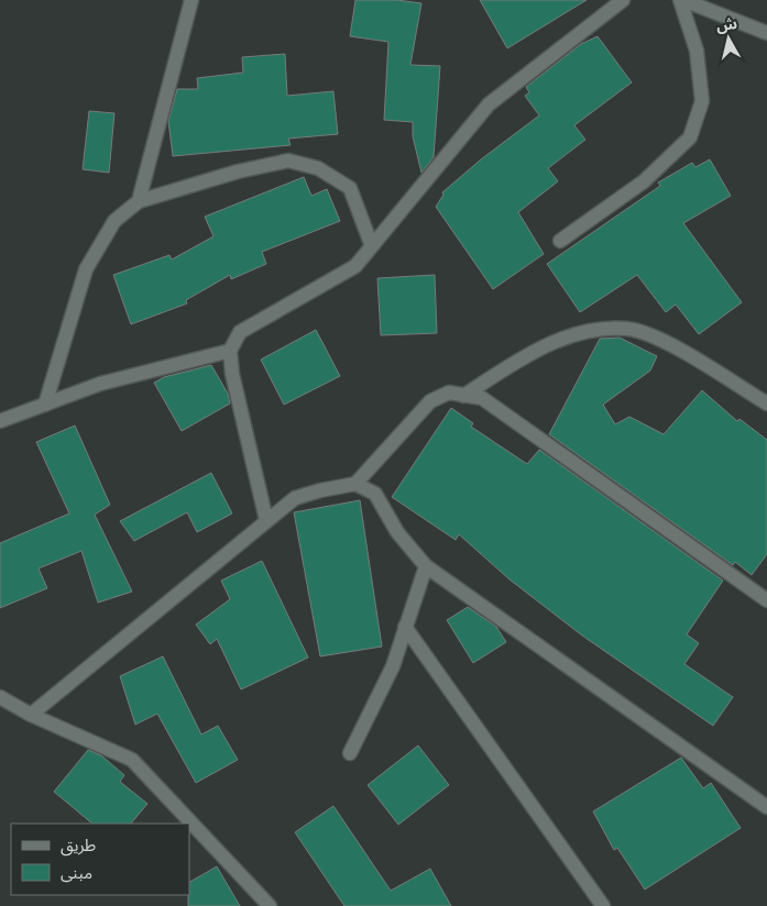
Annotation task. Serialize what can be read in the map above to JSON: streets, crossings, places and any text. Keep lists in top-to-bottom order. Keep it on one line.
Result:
{"legend":["طريق","مبنى"],"north":"top"}
